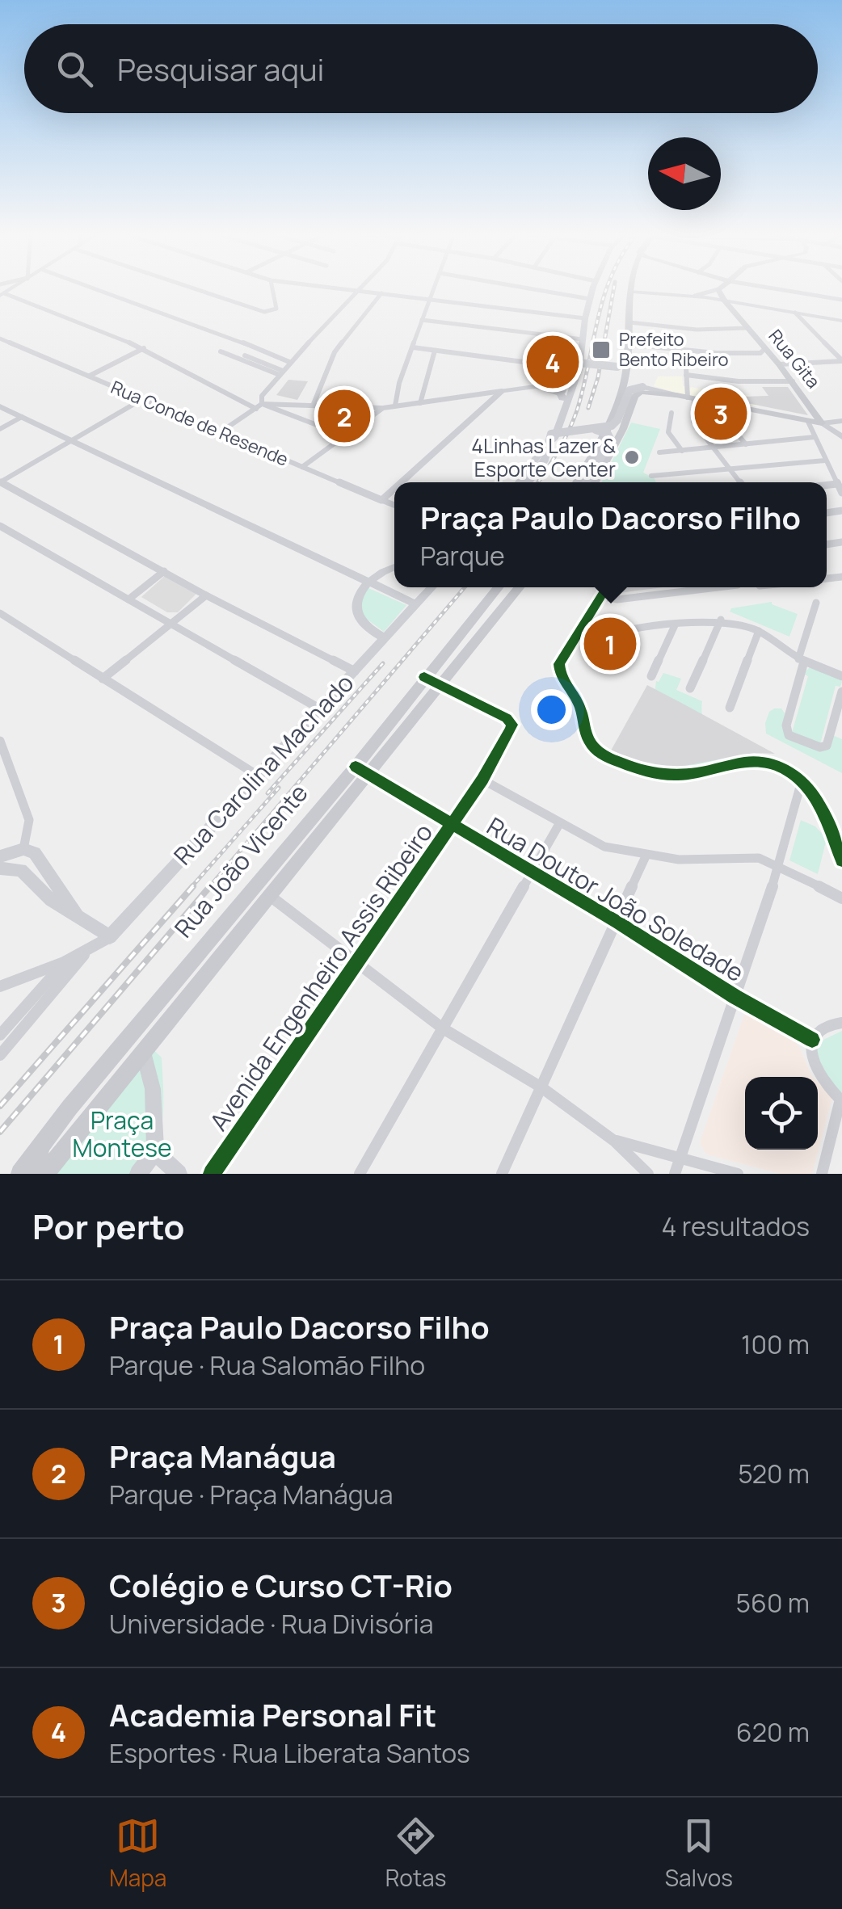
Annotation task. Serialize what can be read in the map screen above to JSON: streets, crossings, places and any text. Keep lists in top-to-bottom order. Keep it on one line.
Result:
{"streets":{"main road":["Rua Gita","Rua Conde de Resende","Rua Carolina Machado","Rua João Vicente"],"street":["Rua Doutor João Soledade","Avenida Engenheiro Assis Ribeiro"]},"crossings":[["Rua João Vicente","Rua Doutor João Soledade"],["Rua João Vicente","Avenida Engenheiro Assis Ribeiro"],["Rua Doutor João Soledade","Avenida Engenheiro Assis Ribeiro"]],"parks":["Praça Montese"],"places":{"transit":["Prefeito Bento Ribeiro"],"other":["4Linhas Lazer & Esporte Center"]},"north":"left","page":{"search":"Pesquisar aqui","pins":["4","3","2","1"],"popup":["Praça Paulo Dacorso Filho","Parque"],"heading":["Por perto","4 resultados"],"list":[{"mark":"1","name":"Praça Paulo Dacorso Filho","note":"Parque · Rua Salomão Filho","value":"100 m"},{"mark":"2","name":"Praça Manágua","note":"Parque · Praça Manágua","value":"520 m"},{"mark":"3","name":"Colégio e Curso CT-Rio","note":"Universidade · Rua Divisória","value":"560 m"},{"mark":"4","name":"Academia Personal Fit","note":"Esportes · Rua Liberata Santos","value":"620 m"}],"nav":["Mapa","Rotas","Salvos"]}}
